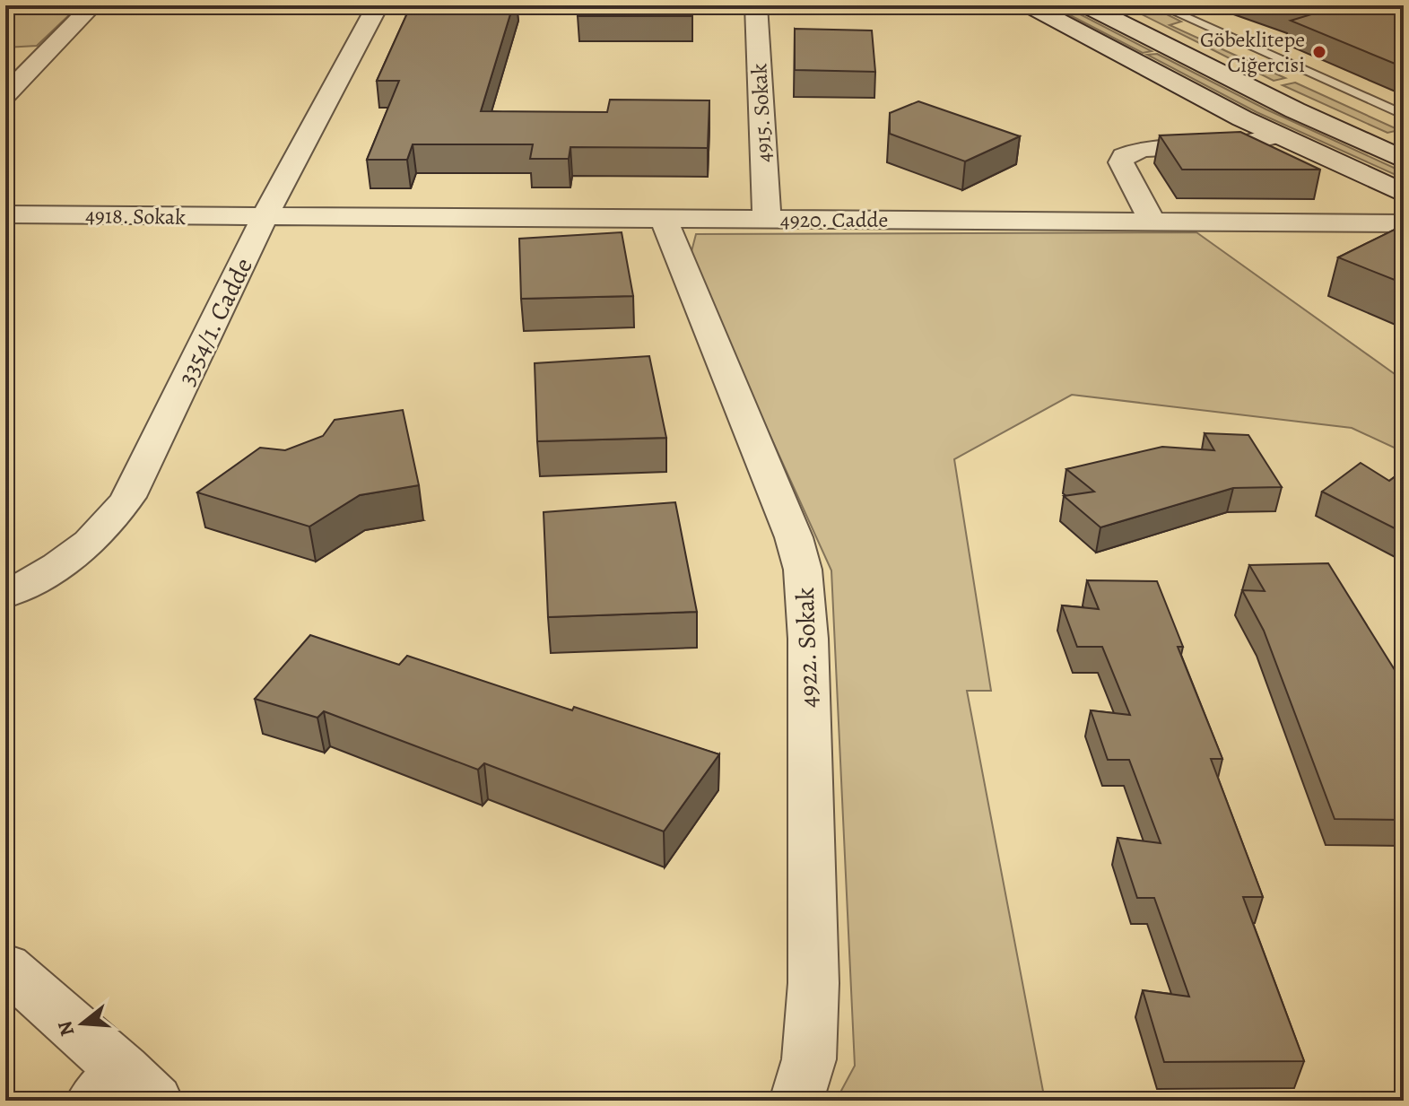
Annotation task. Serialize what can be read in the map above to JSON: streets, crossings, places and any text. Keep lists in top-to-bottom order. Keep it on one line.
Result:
{"streets":{"street":["4915. Sokak","4918. Sokak","4920. Cadde","3354/1. Cadde","4922. Sokak"]},"crossings":[["4915. Sokak","4920. Cadde"],["4918. Sokak","4920. Cadde"],["4918. Sokak","3354/1. Cadde"],["4920. Cadde","3354/1. Cadde"],["4920. Cadde","4922. Sokak"]],"places":["Göbeklitepe Ciğercisi"],"north":"left"}
